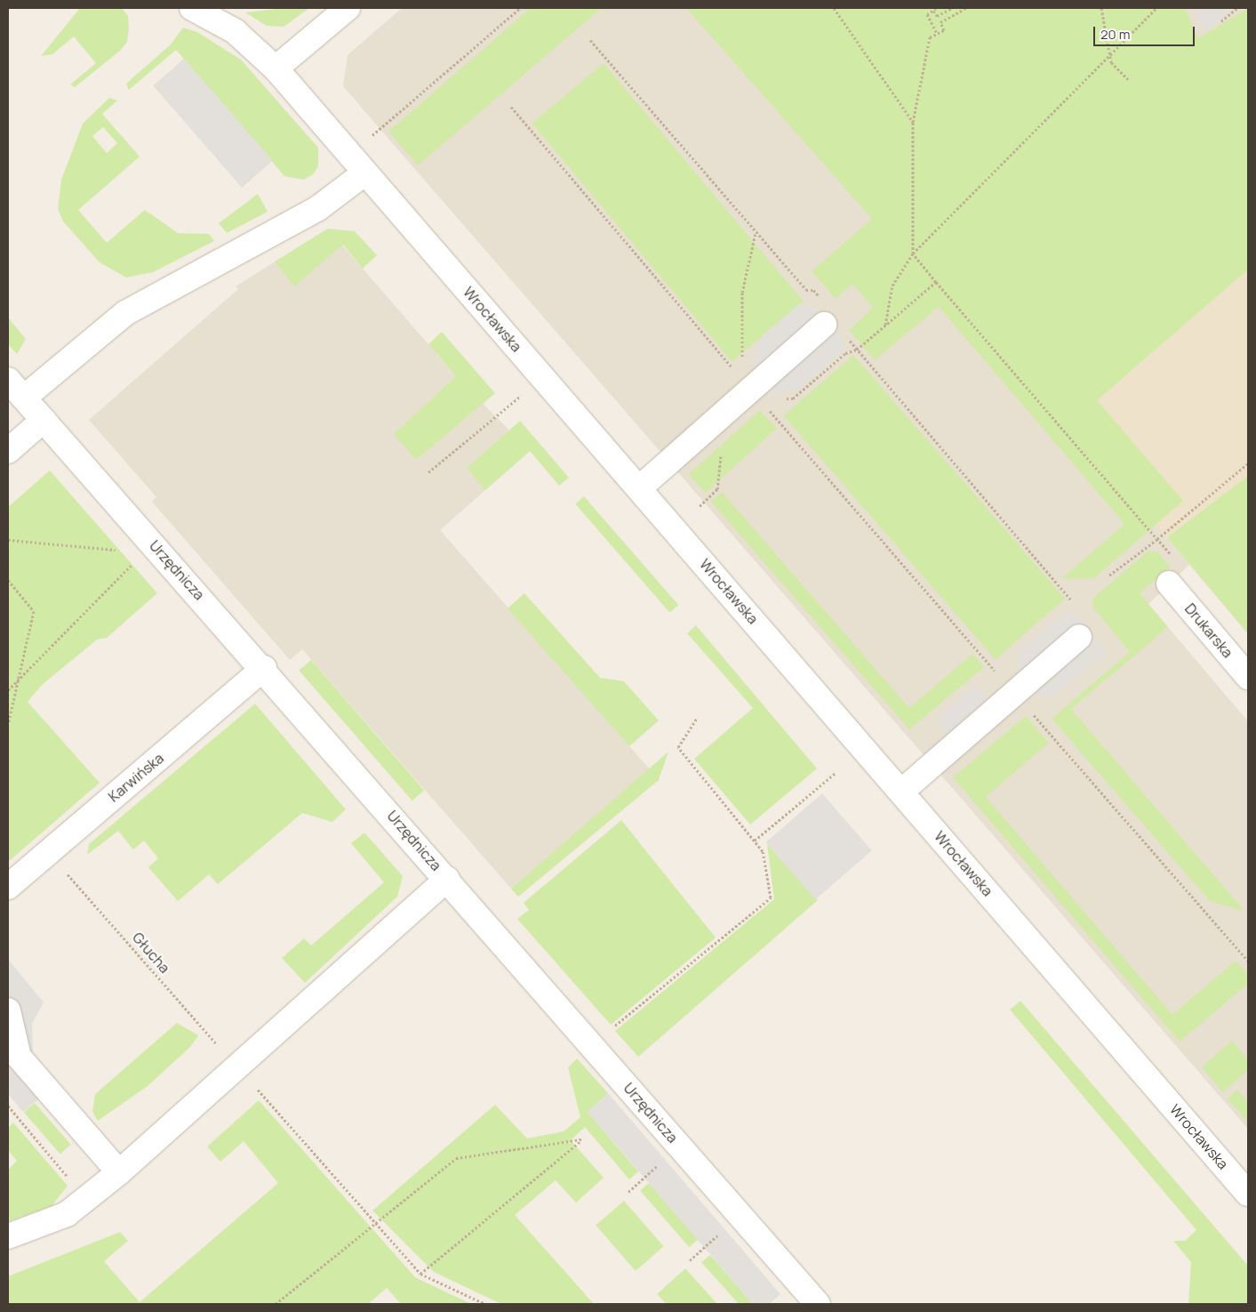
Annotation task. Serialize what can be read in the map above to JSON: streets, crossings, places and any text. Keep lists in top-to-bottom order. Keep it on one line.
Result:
{"streets":{"street":["Wrocławska","Urzędnicza","Drukarska","Karwińska"],"path":["Głucha"]},"crossings":[["Urzędnicza","Karwińska"],["Karwińska","Głucha"]],"scale_bar":"20 m"}
